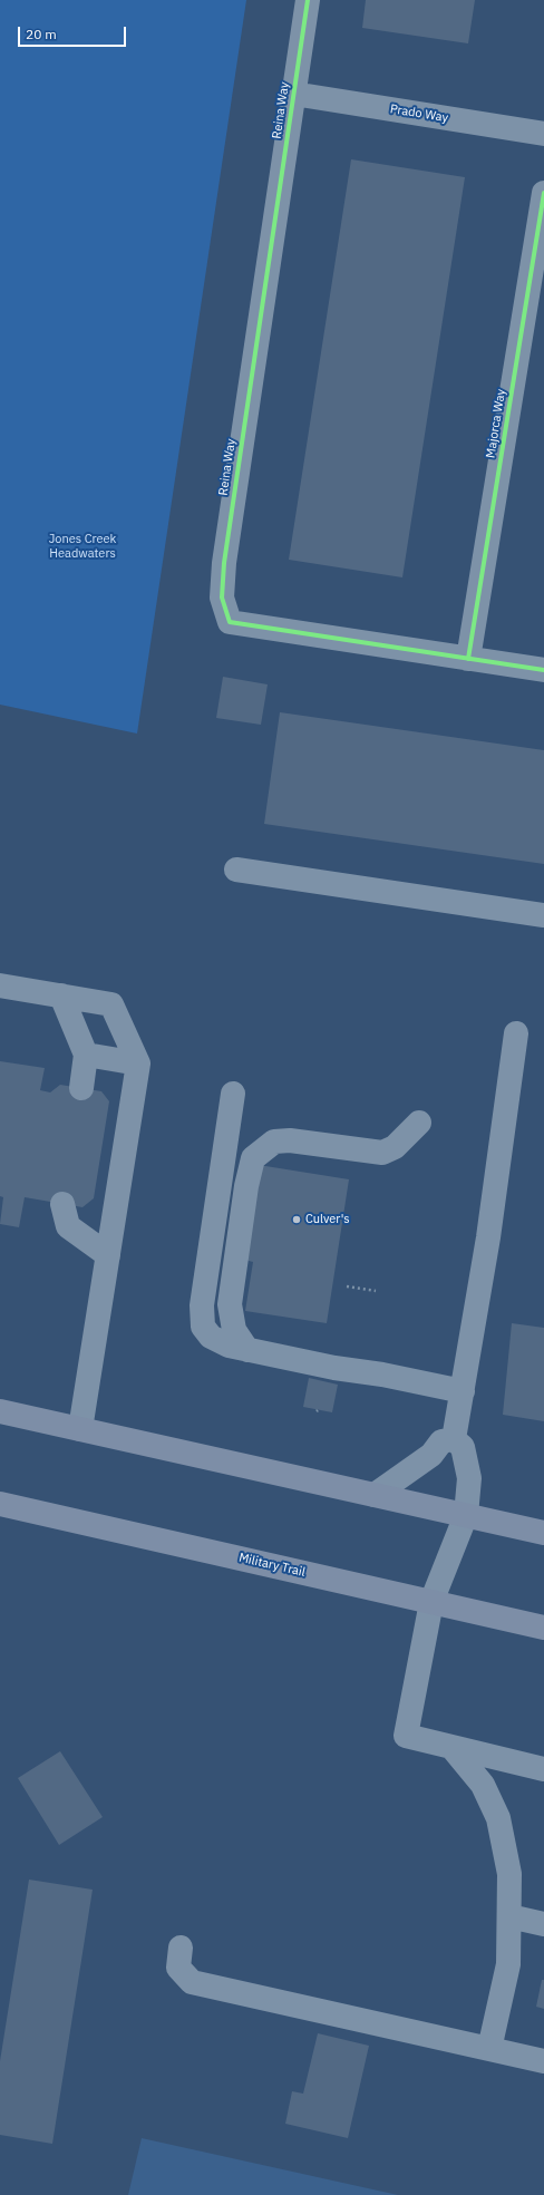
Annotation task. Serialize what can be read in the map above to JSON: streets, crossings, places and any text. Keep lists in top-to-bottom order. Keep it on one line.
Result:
{"streets":{"main road":["Military Trail"],"street":["Reina Way","Prado Way","Majorca Way"]},"crossings":[["Reina Way","Prado Way"],["Reina Way","Majorca Way"]],"parks":["Jones Creek Headwaters"],"places":["Culver's"],"scale_bar":"20 m"}
